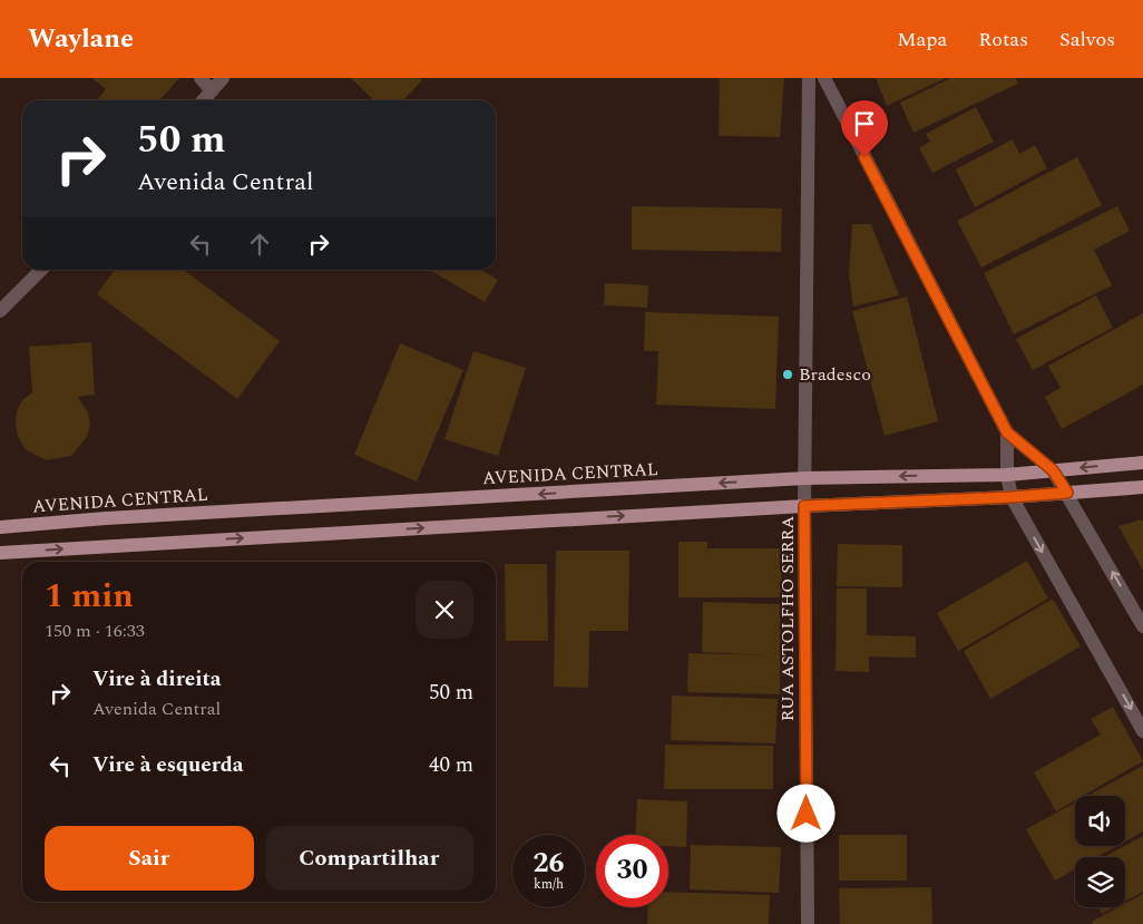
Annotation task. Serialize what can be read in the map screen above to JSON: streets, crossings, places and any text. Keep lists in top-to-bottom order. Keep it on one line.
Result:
{"streets":{"main road":["AVENIDA CENTRAL"],"street":["RUA ASTOLFHO SERRA"]},"crossings":[["AVENIDA CENTRAL","RUA ASTOLFHO SERRA"]],"places":["Bradesco"],"page":{"header":"Waylane","nav":["Mapa","Rotas","Salvos"],"turn":["50 m","Avenida Central"],"heading":["1 min","150 m · 16:33"],"list":[{"name":"Vire à direita","note":"Avenida Central","value":"50 m"},{"name":"Vire à esquerda","value":"40 m"}],"buttons":["Sair","Compartilhar"],"speed":"26 km/h","limit":"30"}}
